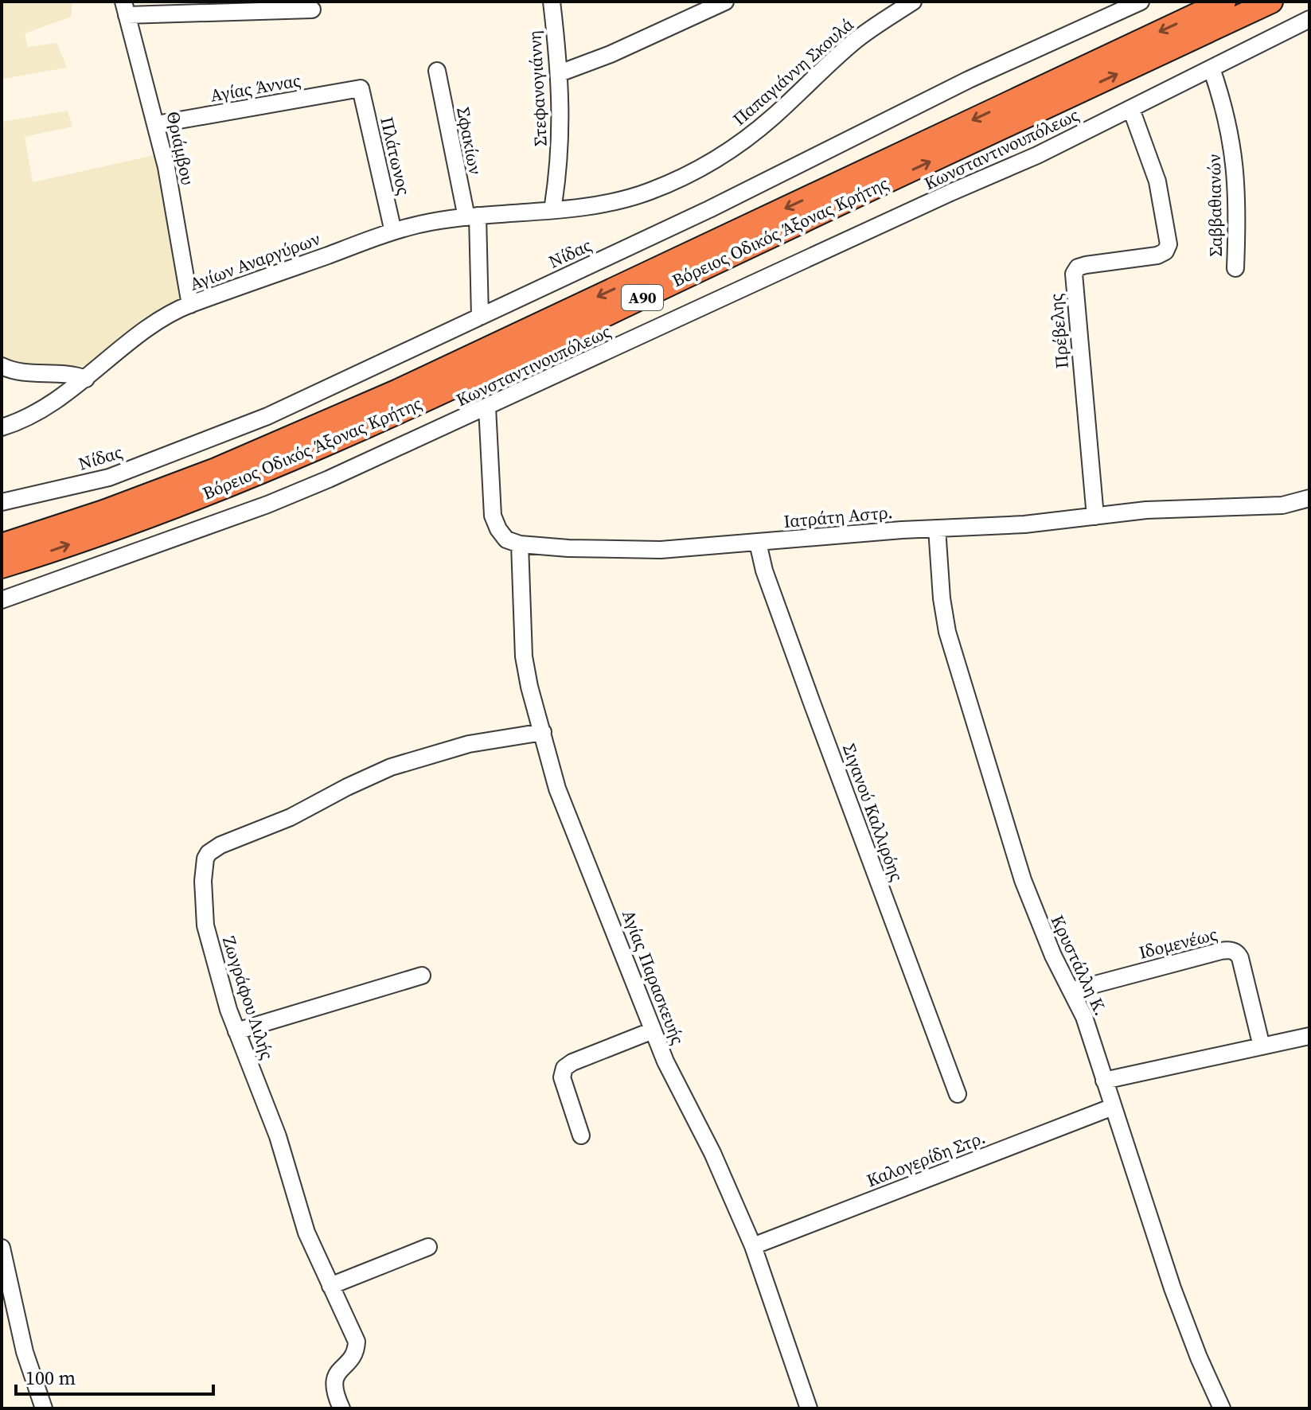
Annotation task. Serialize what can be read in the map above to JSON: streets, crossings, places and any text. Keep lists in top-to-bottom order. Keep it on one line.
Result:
{"streets":{"highway":["Βόρειος Οδικός Άξονας Κρήτης","Α90"],"street":["Παπαγιάννη Σκουλά","Αγίας Άννας","Στεφανογιάννη","Σφακίων","Θριάμβου","Κωνσταντινουπόλεως","Πλάτωνος","Σαββαθιανών","Νίδας","Αγίων Αναργύρων","Πρέβελης","Ιατράτη Αστρ.","Σιγανού Καλλιρόης","Ιδομενέως","Κρυστάλλη Κ.","Αγίας Παρασκευής","Ζωγράφου Λιλής","Καλογερίδη Στρ."]},"crossings":[["Παπαγιάννη Σκουλά","Στεφανογιάννη"],["Παπαγιάννη Σκουλά","Αγίων Αναργύρων"],["Αγίας Άννας","Θριάμβου"],["Αγίας Άννας","Πλάτωνος"],["Στεφανογιάννη","Αγίων Αναργύρων"],["Σφακίων","Νίδας"],["Σφακίων","Αγίων Αναργύρων"],["Θριάμβου","Αγίων Αναργύρων"],["Κωνσταντινουπόλεως","Σαββαθιανών"],["Κωνσταντινουπόλεως","Πρέβελης"],["Πλάτωνος","Αγίων Αναργύρων"],["Πρέβελης","Ιατράτη Αστρ."],["Ιατράτη Αστρ.","Σιγανού Καλλιρόης"],["Ιατράτη Αστρ.","Κρυστάλλη Κ."],["Ιατράτη Αστρ.","Αγίας Παρασκευής"],["Ιδομενέως","Κρυστάλλη Κ."],["Κρυστάλλη Κ.","Καλογερίδη Στρ."],["Αγίας Παρασκευής","Ζωγράφου Λιλής"],["Αγίας Παρασκευής","Καλογερίδη Στρ."]],"scale_bar":"100 m"}
